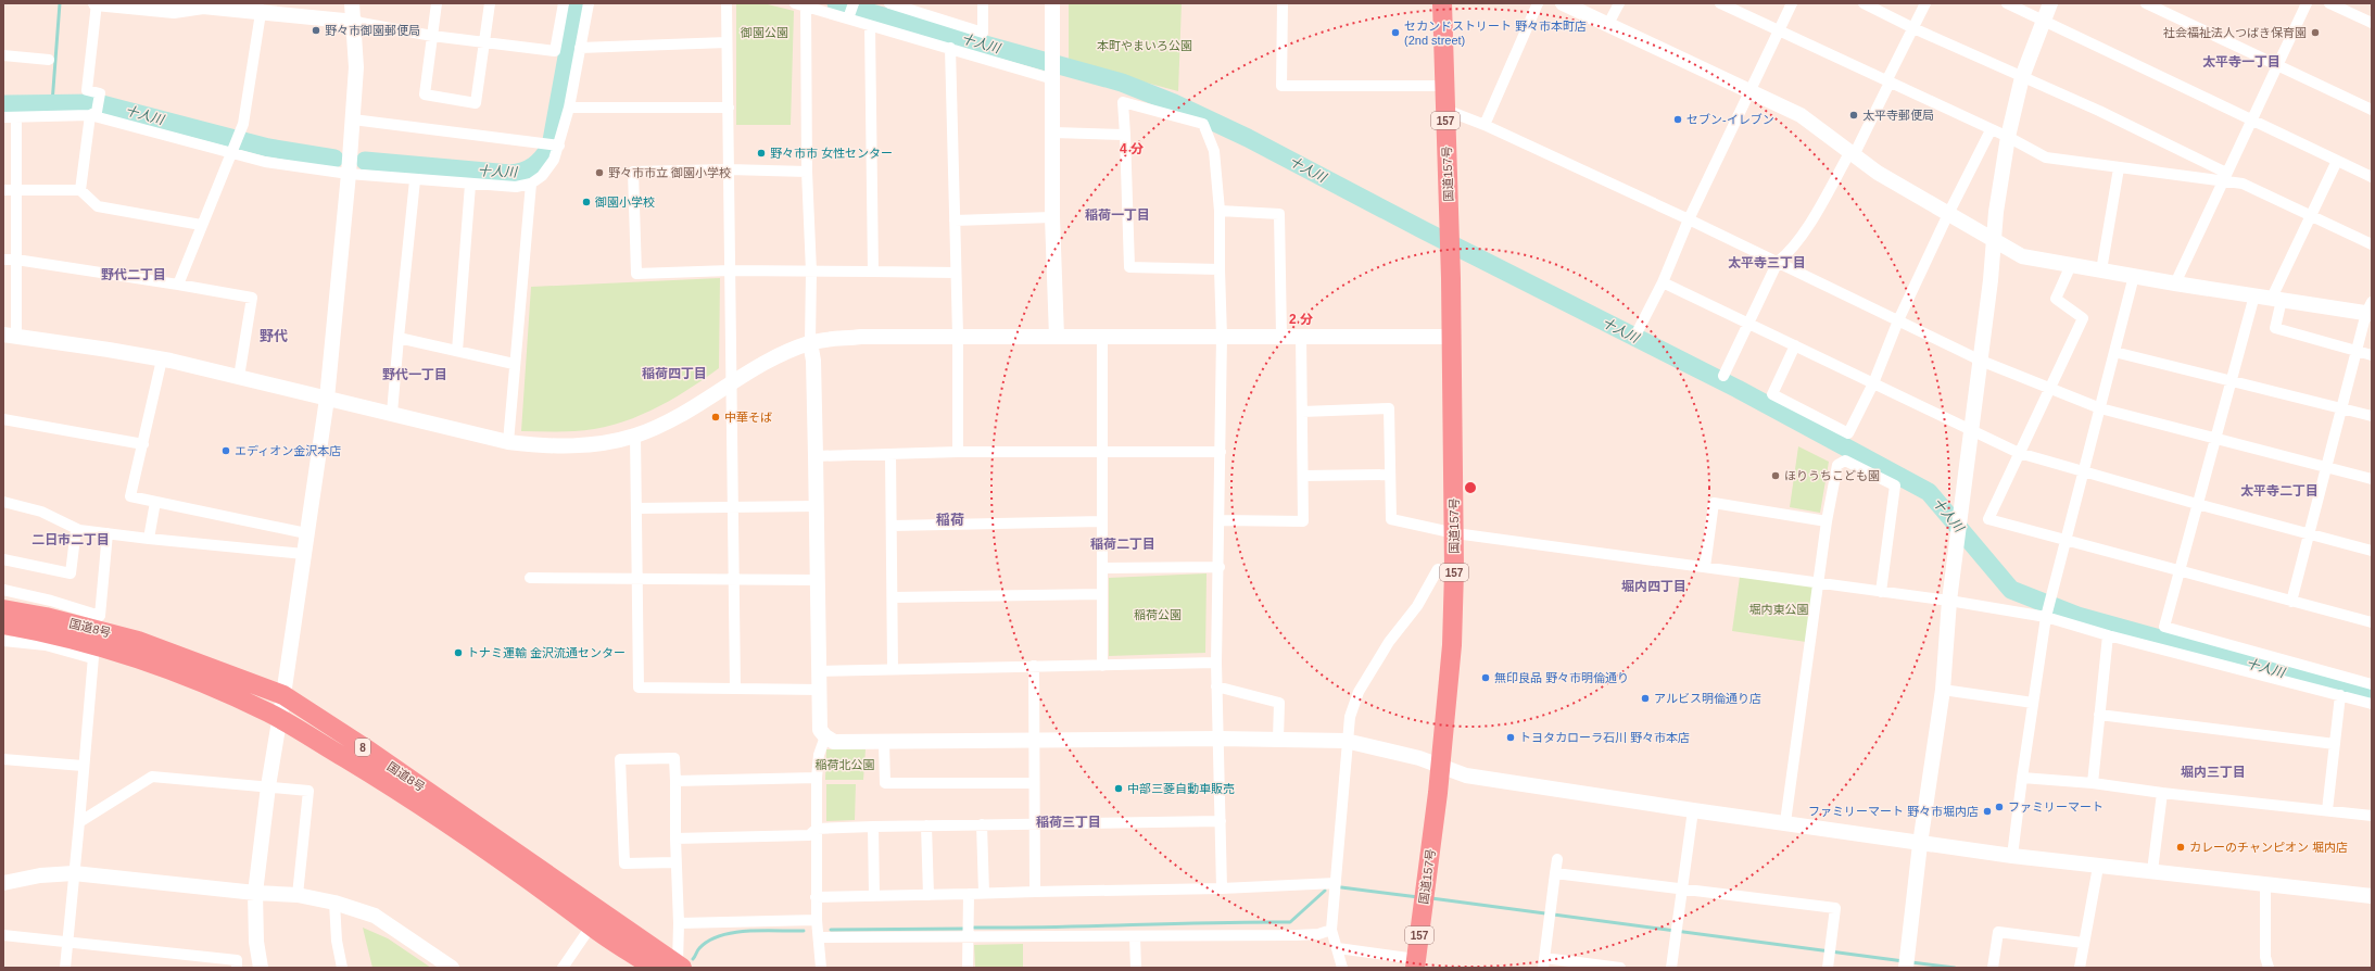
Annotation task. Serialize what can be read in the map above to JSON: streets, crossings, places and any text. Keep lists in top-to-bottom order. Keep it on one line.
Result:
{"streets":{"highway":["157","国道157号","国道8号","8"]},"districts":["太平寺一丁目","稲荷一丁目","太平寺三丁目","野代二丁目","野代","稲荷四丁目","野代一丁目","太平寺二丁目","稲荷","二日市二丁目","稲荷二丁目","堀内四丁目","堀内三丁目","稲荷三丁目"],"water":["十人川"],"parks":["御園公園","本町やまいろ公園","堀内東公園","稲荷公園","稲荷北公園"],"places":["野々市御園郵便局","セカンドストリート 野々市本町店 (2nd street)","社会福祉法人つばき保育園","太平寺郵便局","セブン-イレブン","野々市市 女性センター","野々市市立 御園小学校","御園小学校","中華そば","エディオン金沢本店","ほりうちこども園","トナミ運輸 金沢流通センター","無印良品 野々市明倫通り","アルビス明倫通り店","トヨタカローラ石川 野々市本店","中部三菱自動車販売","ファミリーマート","ファミリーマート 野々市堀内店","カレーのチャンピオン 堀内店"],"rings":["4 分","2 分"]}
